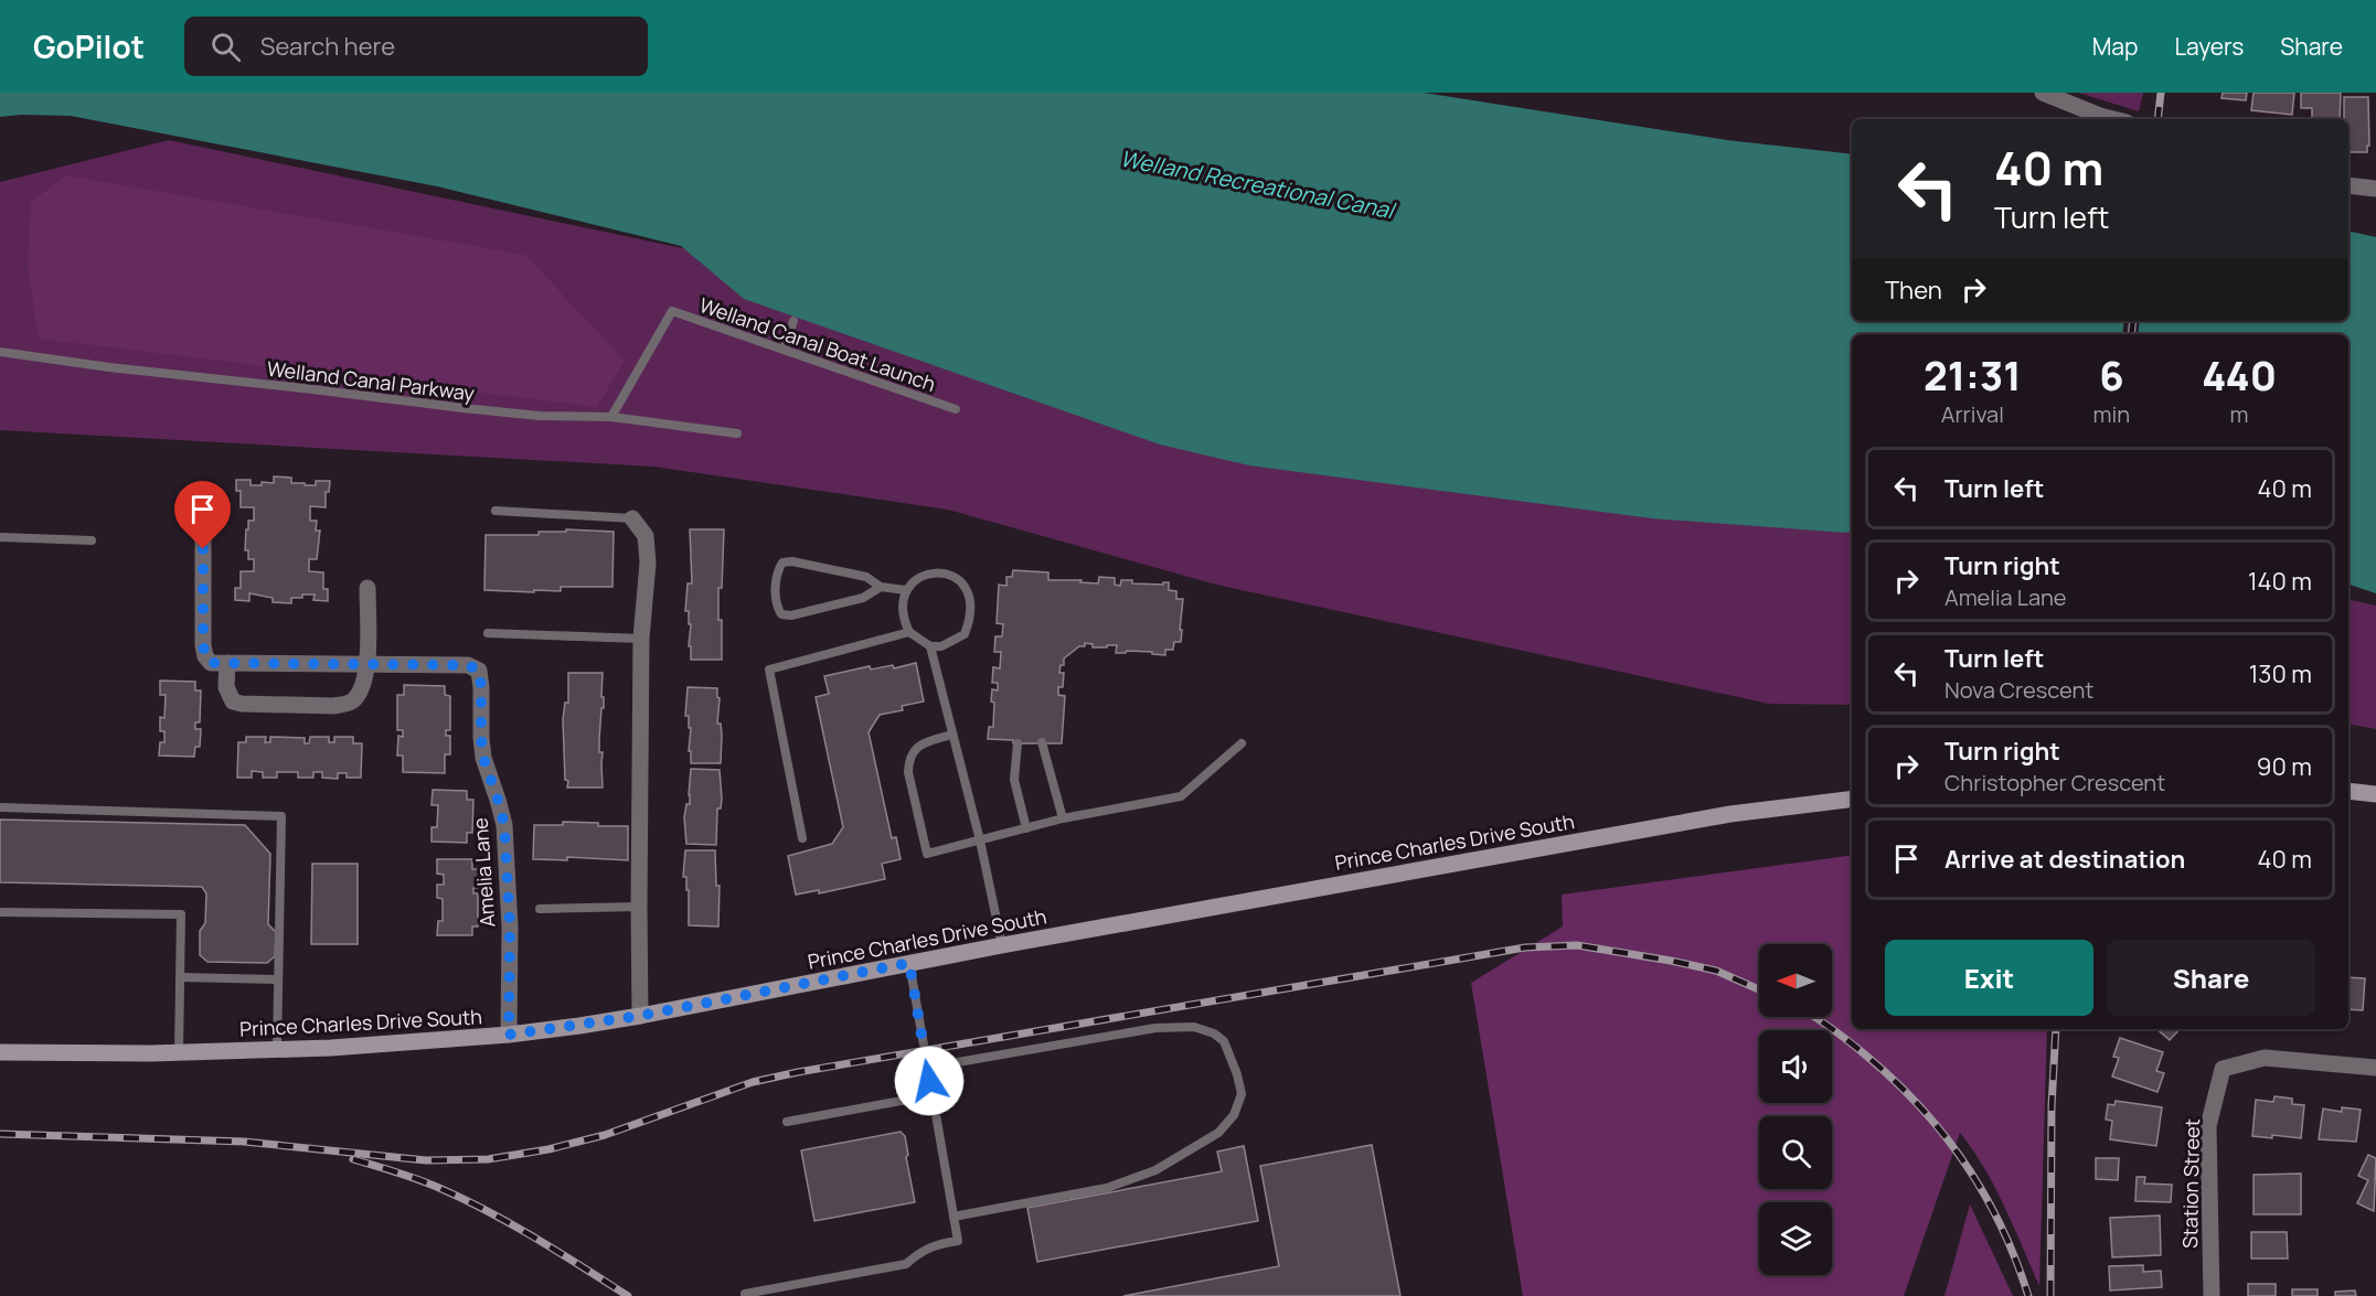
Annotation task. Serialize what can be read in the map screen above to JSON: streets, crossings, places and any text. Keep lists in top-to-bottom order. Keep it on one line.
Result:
{"streets":{"main road":["Prince Charles Drive South"],"street":["Amelia Lane","Station Street"],"lane":["Welland Canal Boat Launch","Welland Canal Parkway"]},"crossings":[["Welland Canal Boat Launch","Welland Canal Parkway"],["Prince Charles Drive South","Amelia Lane"]],"water":["Welland Recreational Canal"],"north":"left","page":{"header":"GoPilot","search":"Search here","nav":["Map","Layers","Share"],"turn":["40 m","Turn left"],"then":"Then","eta":["21:31","Arrival","6","min","440","m"],"list":[{"name":"Turn left","value":"40 m"},{"name":"Turn right","note":"Amelia Lane","value":"140 m"},{"name":"Turn left","note":"Nova Crescent","value":"130 m"},{"name":"Turn right","note":"Christopher Crescent","value":"90 m"},{"name":"Arrive at destination","value":"40 m"}],"buttons":["Exit","Share"]}}
